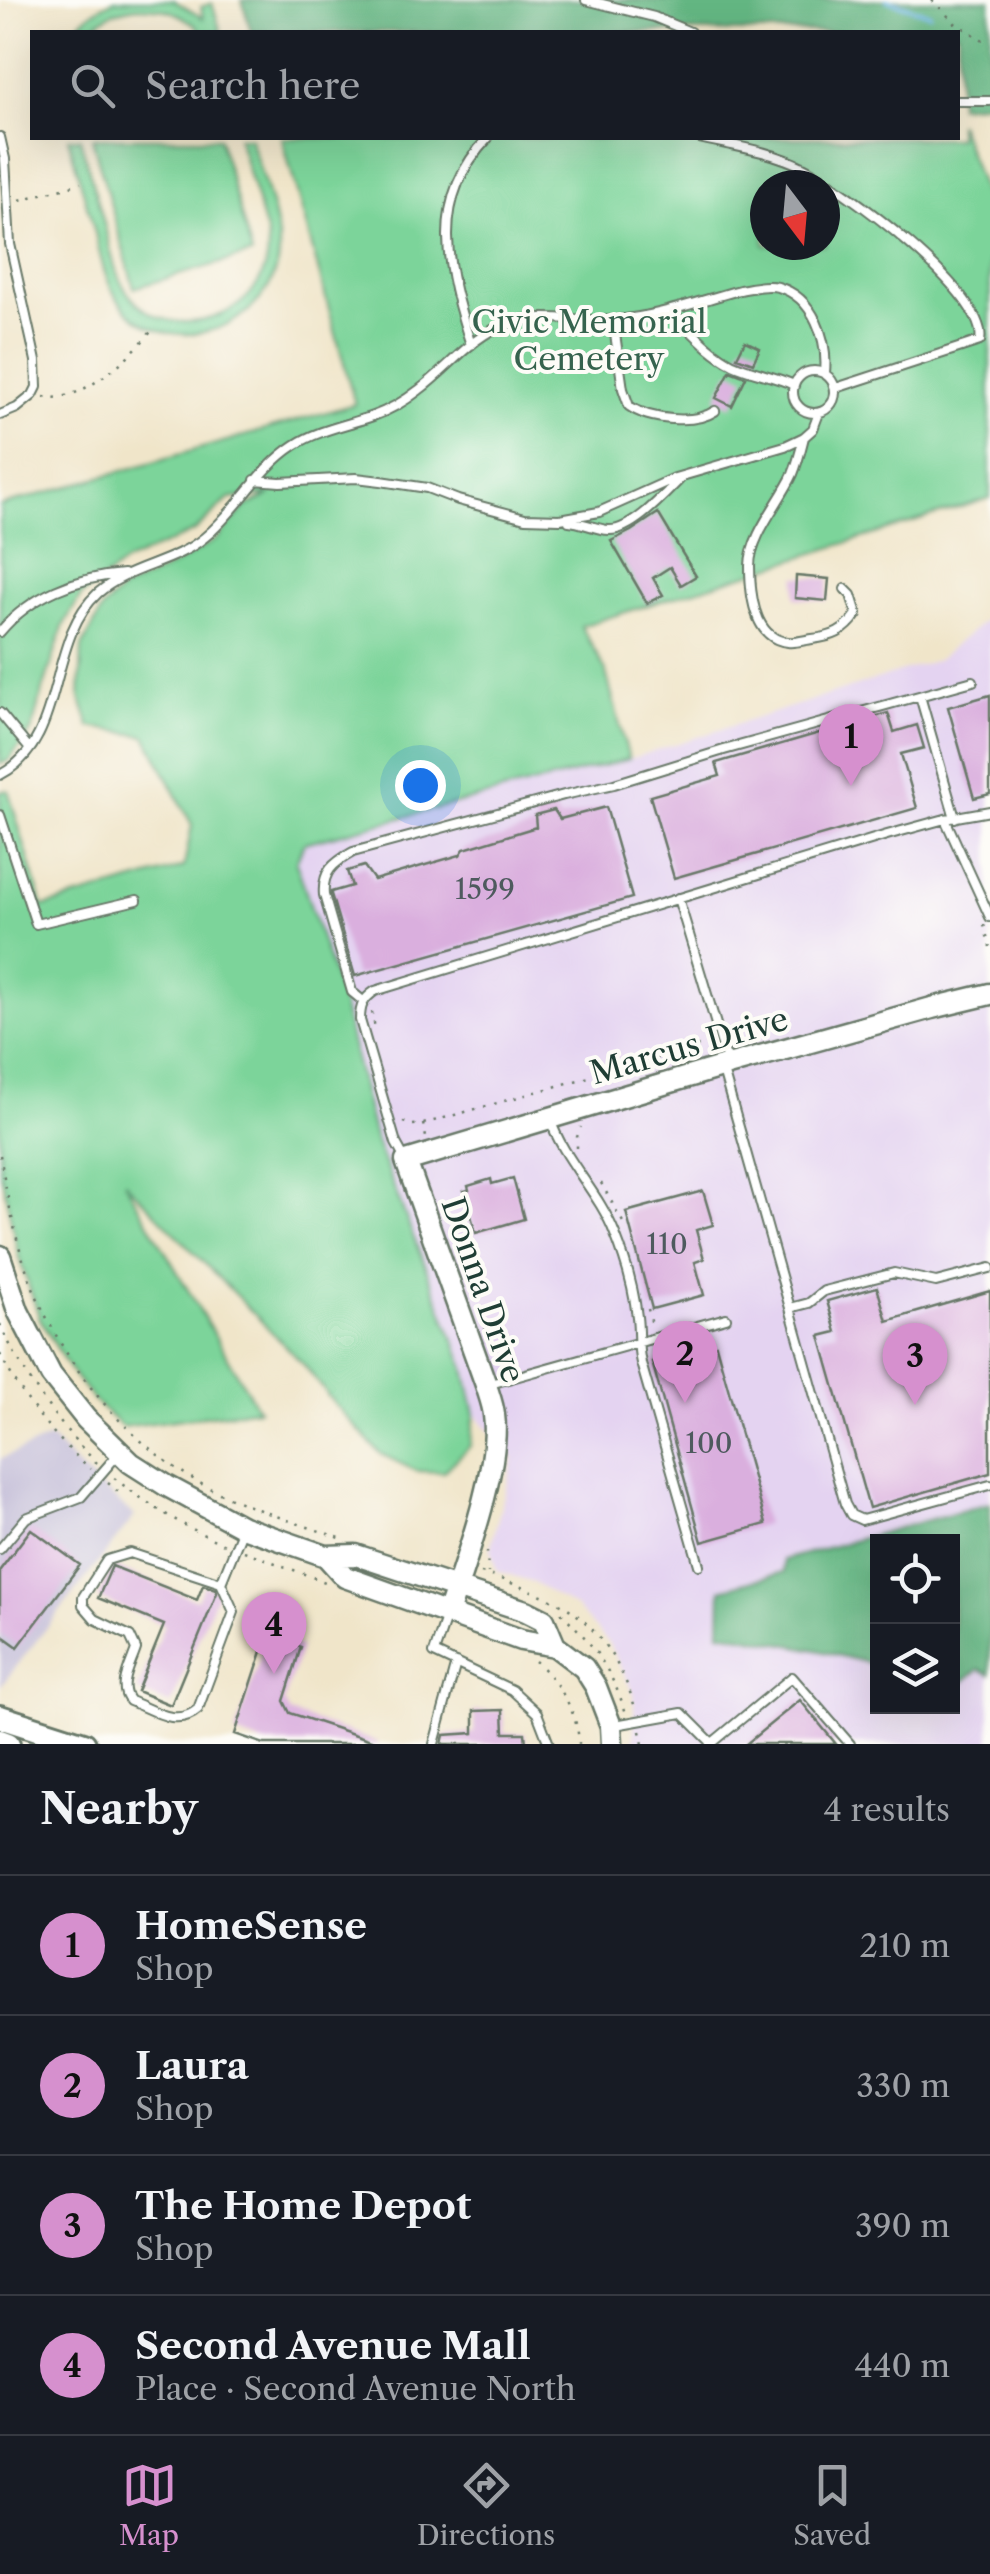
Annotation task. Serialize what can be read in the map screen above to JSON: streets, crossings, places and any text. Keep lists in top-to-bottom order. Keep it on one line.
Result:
{"streets":{"main road":["Marcus Drive","Donna Drive"]},"crossings":[["Marcus Drive","Donna Drive"]],"parks":["Civic Memorial Cemetery"],"house_numbers":["1599","110","100"],"north":"bottom","page":{"search":"Search here","pins":["1","2","3","4"],"heading":["Nearby","4 results"],"list":[{"mark":"1","name":"HomeSense","note":"Shop","value":"210 m"},{"mark":"2","name":"Laura","note":"Shop","value":"330 m"},{"mark":"3","name":"The Home Depot","note":"Shop","value":"390 m"},{"mark":"4","name":"Second Avenue Mall","note":"Place · Second Avenue North","value":"440 m"}],"nav":["Map","Directions","Saved"]}}
